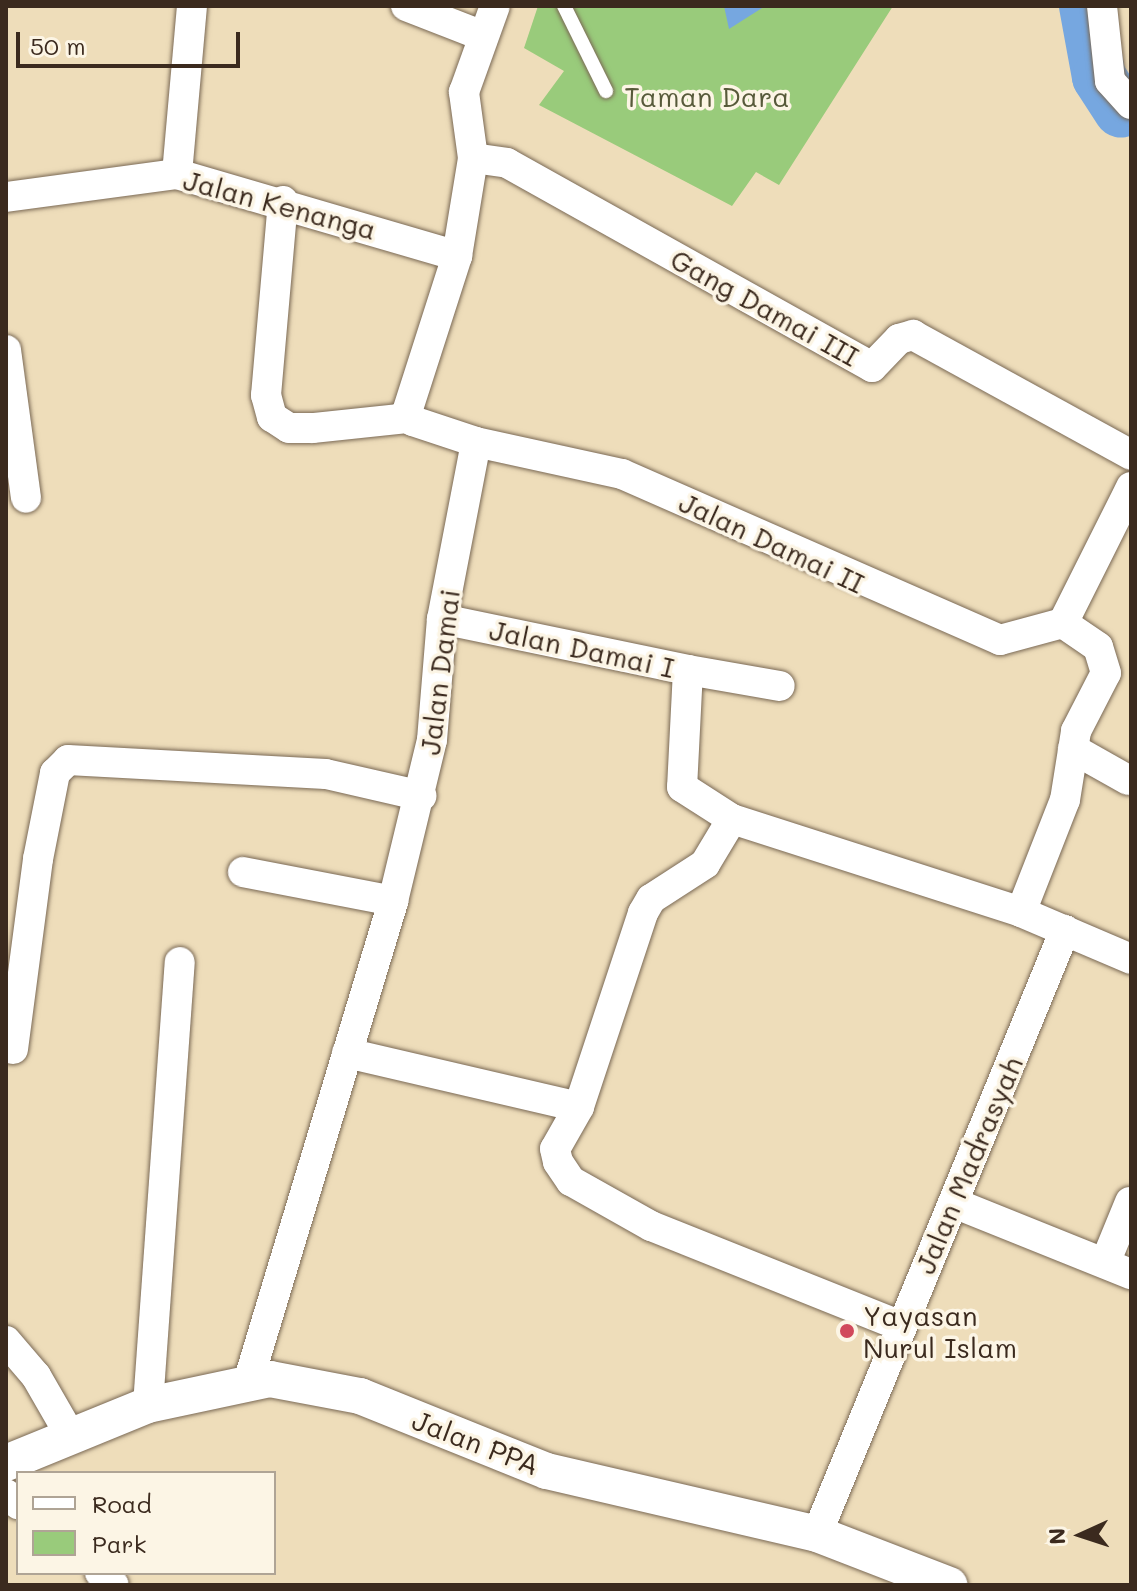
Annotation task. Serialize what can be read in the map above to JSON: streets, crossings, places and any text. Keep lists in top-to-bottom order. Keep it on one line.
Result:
{"streets":{"street":["Jalan Kenanga","Gang Damai III","Jalan Damai II","Jalan Damai I","Jalan Damai","Jalan Madrasyah","Jalan PPA"]},"crossings":[["Jalan Damai II","Jalan Damai"],["Jalan Damai I","Jalan Damai"],["Jalan Damai I","Jalan Madrasyah"],["Jalan Damai","Jalan PPA"],["Jalan Madrasyah","Jalan PPA"]],"parks":["Taman Dara"],"places":["Yayasan Nurul Islam"],"legend":["Road","Park"],"scale_bar":"50 m","north":"left"}
